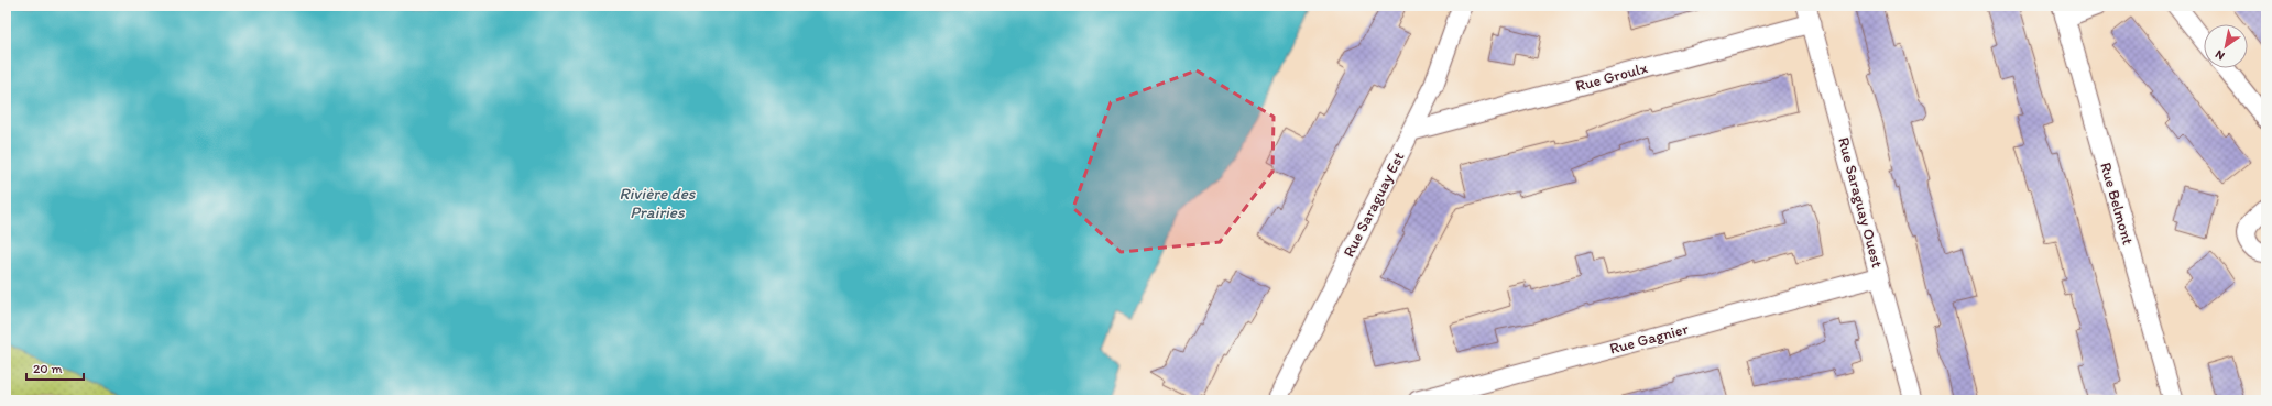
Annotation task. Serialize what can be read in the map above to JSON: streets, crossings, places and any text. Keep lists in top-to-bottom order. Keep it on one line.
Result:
{"streets":{"street":["Rue Groulx","Rue Saraguay Ouest","Rue Belmont","Rue Saraguay Est","Rue Gagnier"]},"crossings":[["Rue Groulx","Rue Saraguay Ouest"],["Rue Groulx","Rue Saraguay Est"],["Rue Saraguay Ouest","Rue Gagnier"]],"water":["Rivière des Prairies"],"scale_bar":"20 m","north":"bottom left"}
